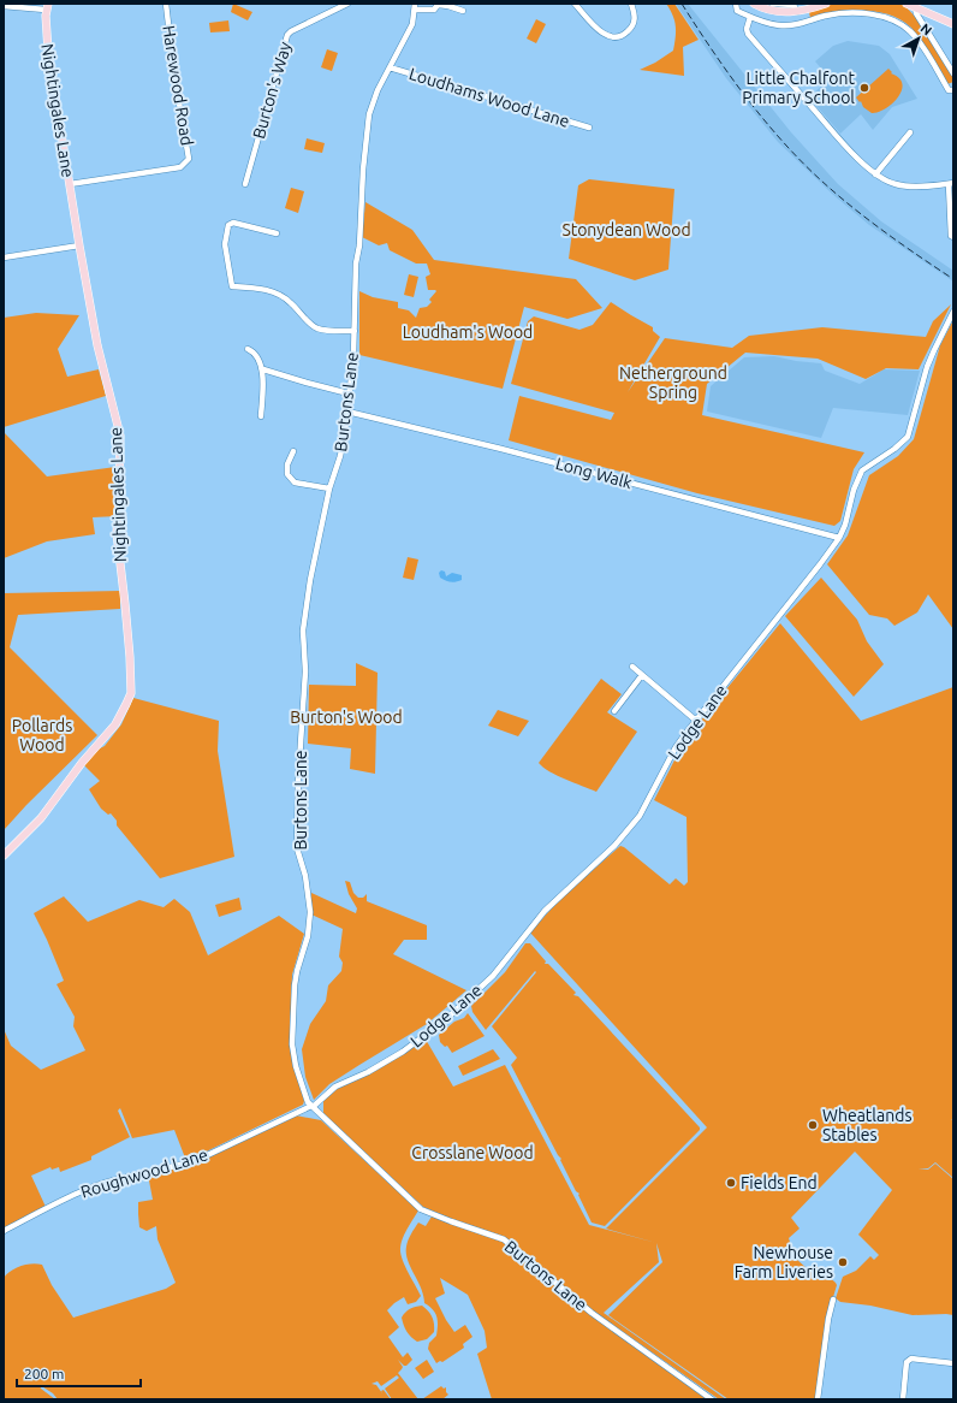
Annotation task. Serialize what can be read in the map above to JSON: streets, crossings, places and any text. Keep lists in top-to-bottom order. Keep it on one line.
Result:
{"streets":{"main road":["Nightingales Lane"],"street":["Harewood Road","Burton's Way","Loudhams Wood Lane","Burtons Lane","Long Walk","Lodge Lane","Roughwood Lane"]},"crossings":[["Harewood Road","Nightingales Lane"],["Loudhams Wood Lane","Burtons Lane"],["Burtons Lane","Long Walk"],["Burtons Lane","Lodge Lane"],["Burtons Lane","Roughwood Lane"],["Long Walk","Lodge Lane"],["Lodge Lane","Roughwood Lane"]],"parks":["Stonydean Wood","Loudham's Wood","Netherground Spring","Burton's Wood","Pollards Wood","Crosslane Wood"],"places":["Little Chalfont Primary School","Wheatlands Stables","Fields End","Newhouse Farm Liveries"],"scale_bar":"200 m","north":"top right"}
